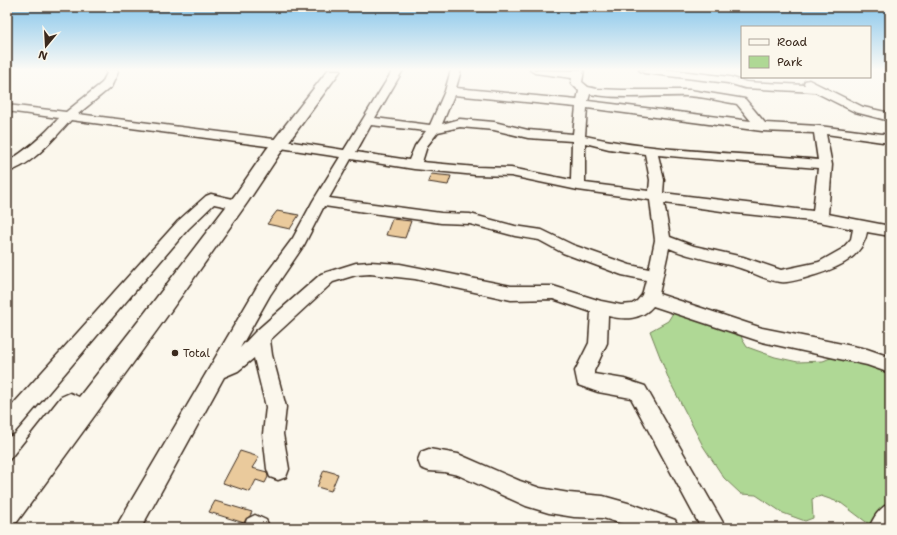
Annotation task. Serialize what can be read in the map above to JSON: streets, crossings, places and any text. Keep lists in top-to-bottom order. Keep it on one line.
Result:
{"places":["Total"],"legend":["Road","Park"],"north":"bottom"}
